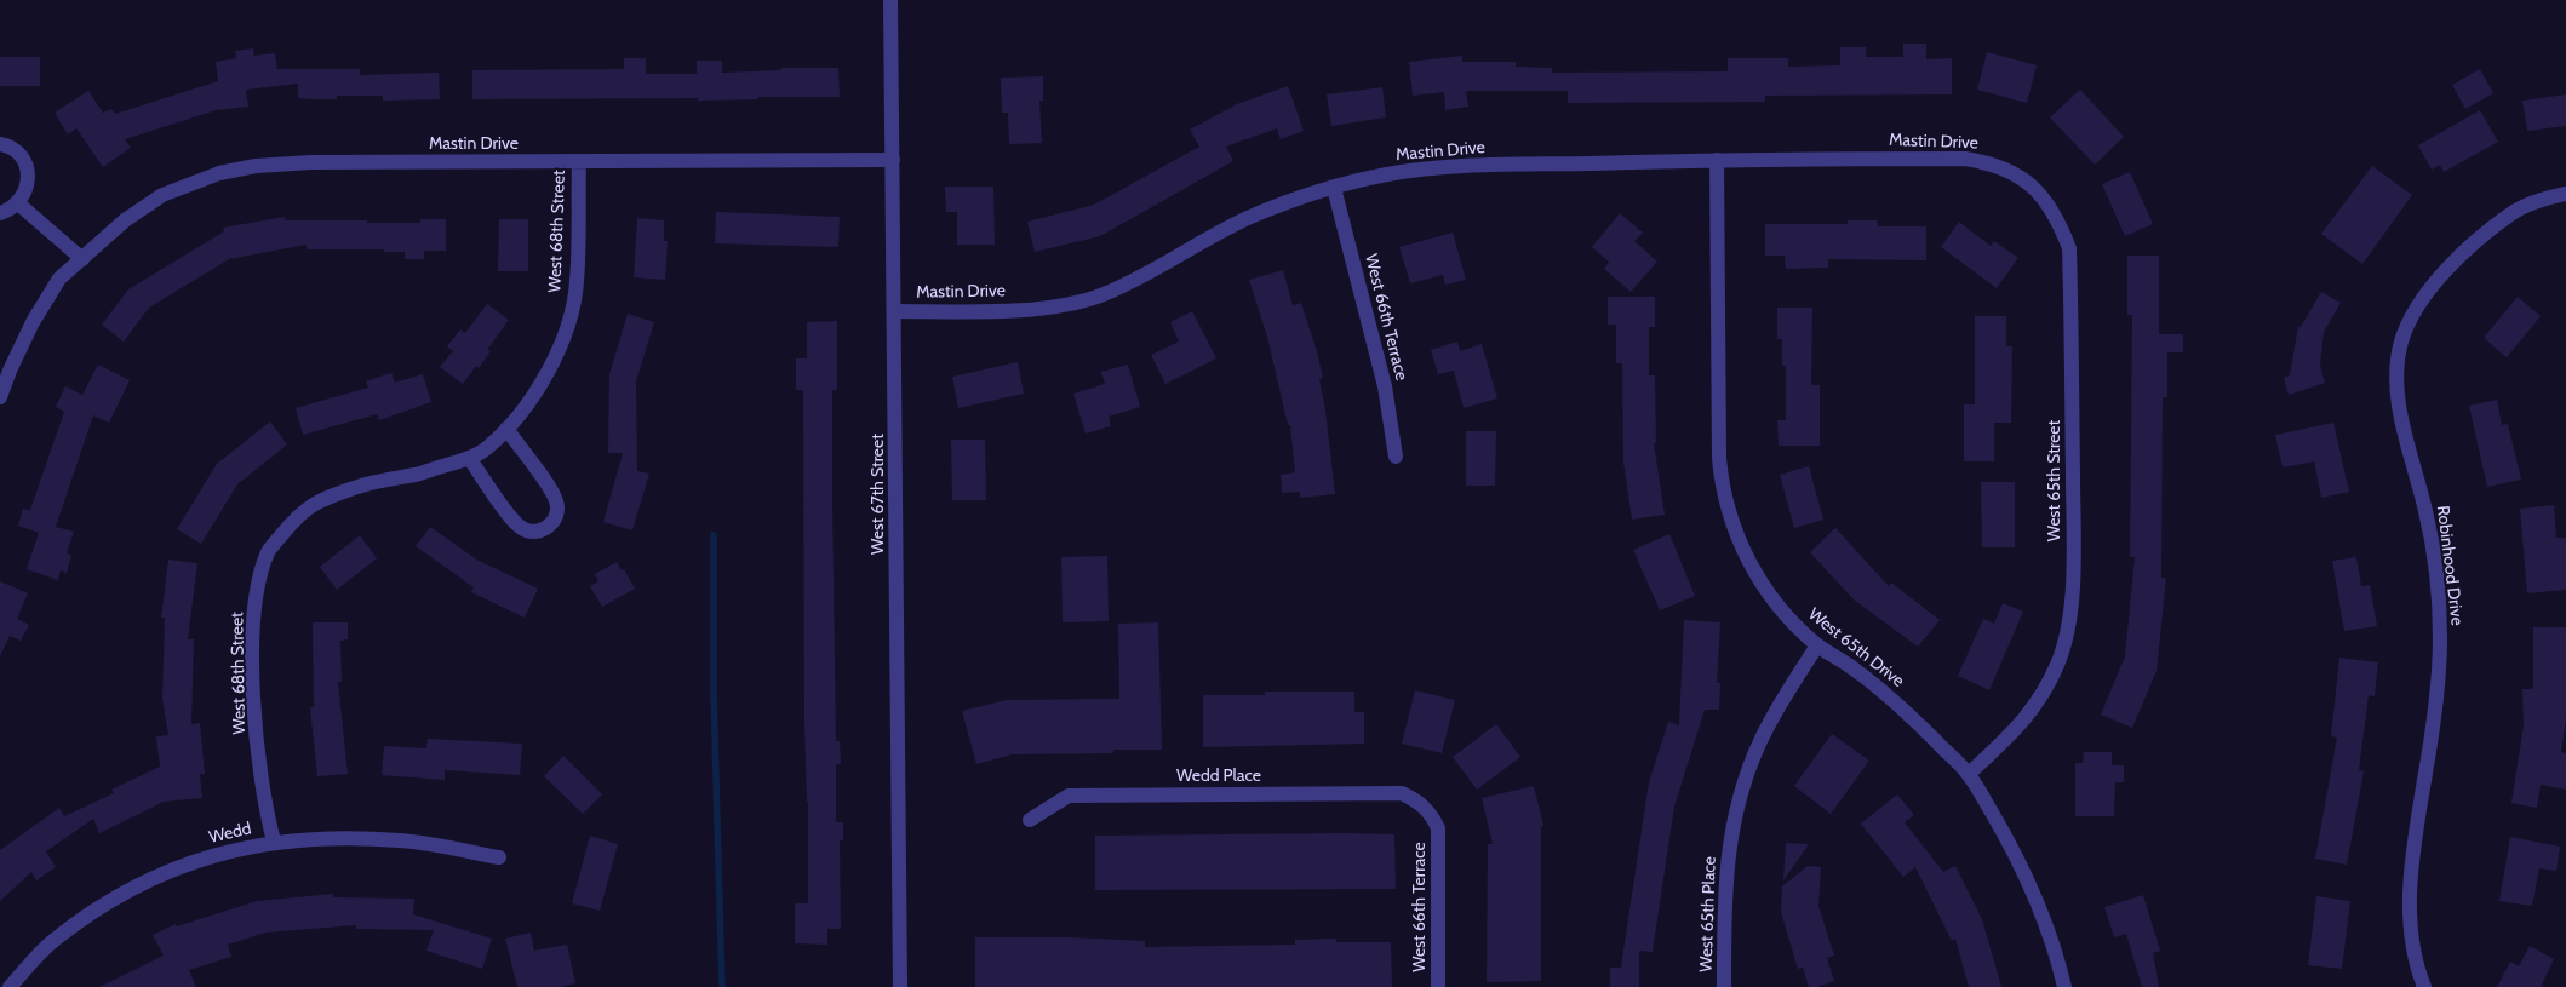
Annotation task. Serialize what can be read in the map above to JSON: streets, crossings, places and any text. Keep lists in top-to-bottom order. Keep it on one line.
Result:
{"streets":{"street":["Mastin Drive","West 68th Street","West 66th Terrace","West 65th Street","West 67th Street","Robinhood Drive","West 65th Drive","Wedd Place","Wedd","West 65th Place"]},"crossings":[["Mastin Drive","West 68th Street"],["Mastin Drive","West 66th Terrace"],["Mastin Drive","West 65th Street"],["Mastin Drive","West 67th Street"],["Mastin Drive","West 65th Drive"],["West 68th Street","Wedd"],["West 66th Terrace","Wedd Place"],["West 65th Street","West 65th Drive"],["West 65th Drive","West 65th Place"]]}
